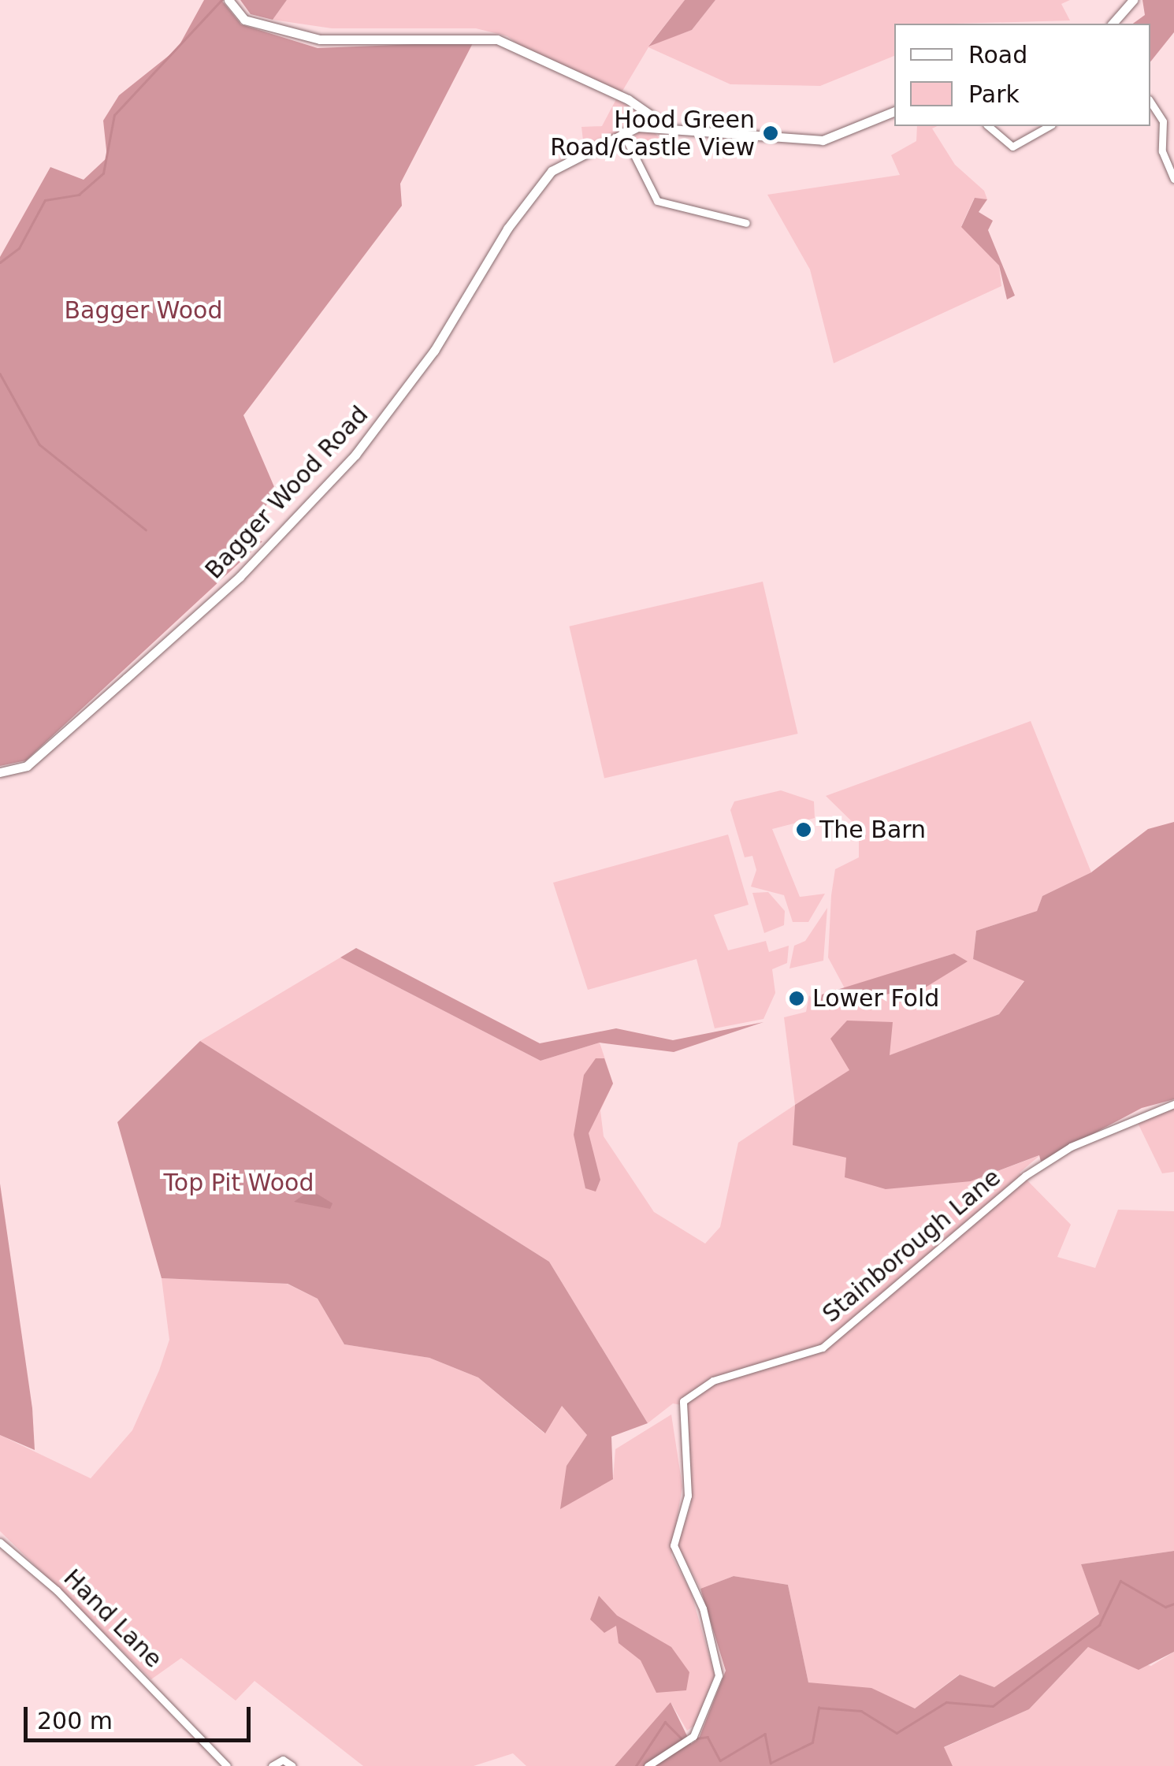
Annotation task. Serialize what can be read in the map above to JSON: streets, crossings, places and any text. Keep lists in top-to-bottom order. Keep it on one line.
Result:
{"streets":{"street":["Bagger Wood Road","Stainborough Lane","Hand Lane"]},"parks":["Bagger Wood","Top Pit Wood"],"places":["Hood Green Road/Castle View","The Barn","Lower Fold"],"legend":["Road","Park"],"scale_bar":"200 m"}
